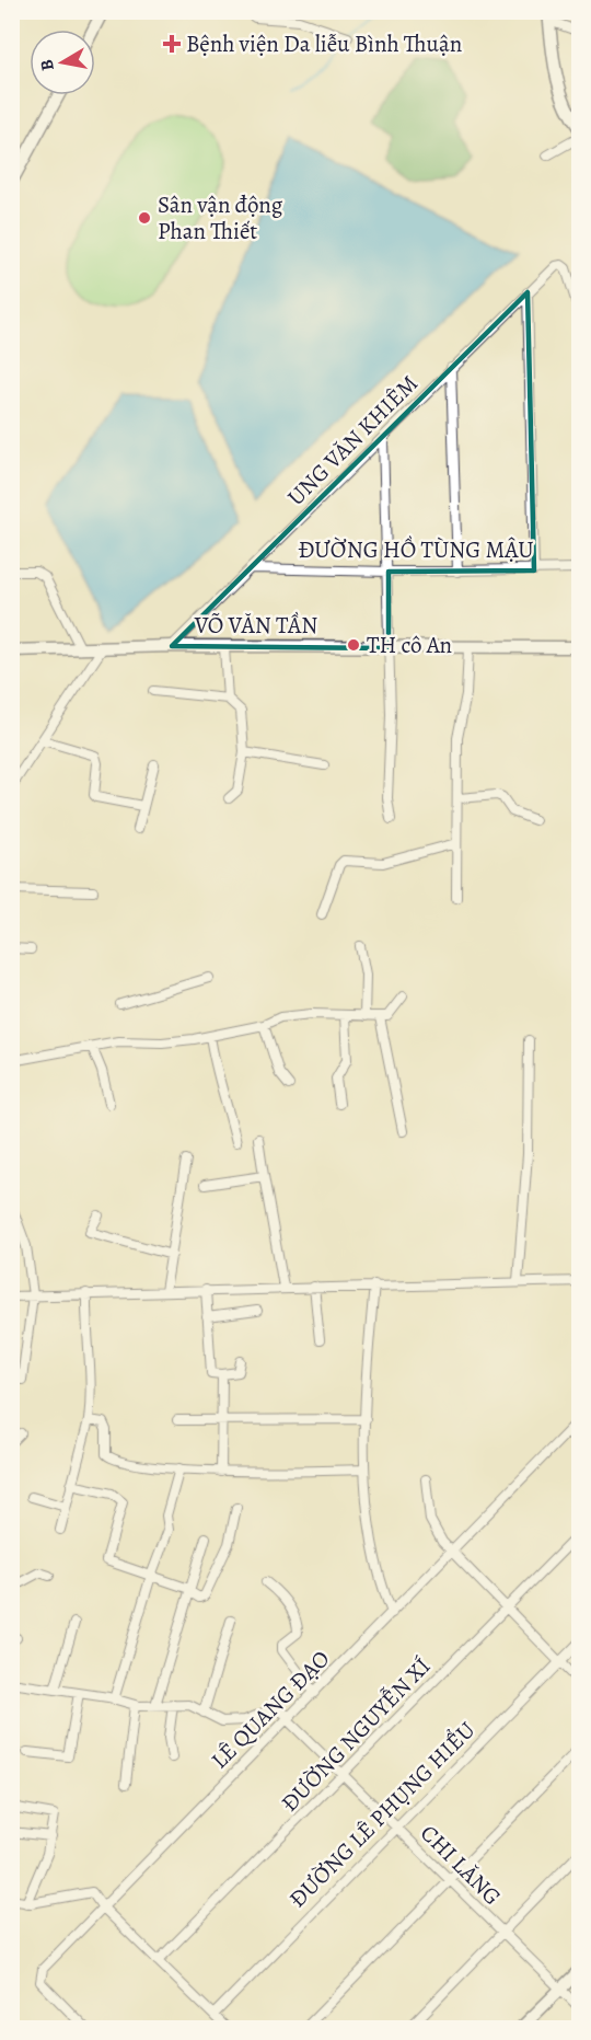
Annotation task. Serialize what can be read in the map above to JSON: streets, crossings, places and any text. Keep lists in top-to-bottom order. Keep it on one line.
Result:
{"streets":{"street":["UNG VĂN KHIÊM","ĐƯỜNG HỒ TÙNG MẬU","VÕ VĂN TẦN","LÊ QUANG ĐẠO","ĐƯỜNG NGUYỄN XÍ","ĐƯỜNG LÊ PHỤNG HIỂU","CHI LĂNG"]},"crossings":[["UNG VĂN KHIÊM","ĐƯỜNG HỒ TÙNG MẬU"],["UNG VĂN KHIÊM","VÕ VĂN TẦN"],["LÊ QUANG ĐẠO","CHI LĂNG"],["ĐƯỜNG NGUYỄN XÍ","CHI LĂNG"],["ĐƯỜNG LÊ PHỤNG HIỂU","CHI LĂNG"]],"places":{"health":["Bệnh viện Da liễu Bình Thuận"],"other":["Sân vận động Phan Thiết","TH cô An"]},"north":"left"}
